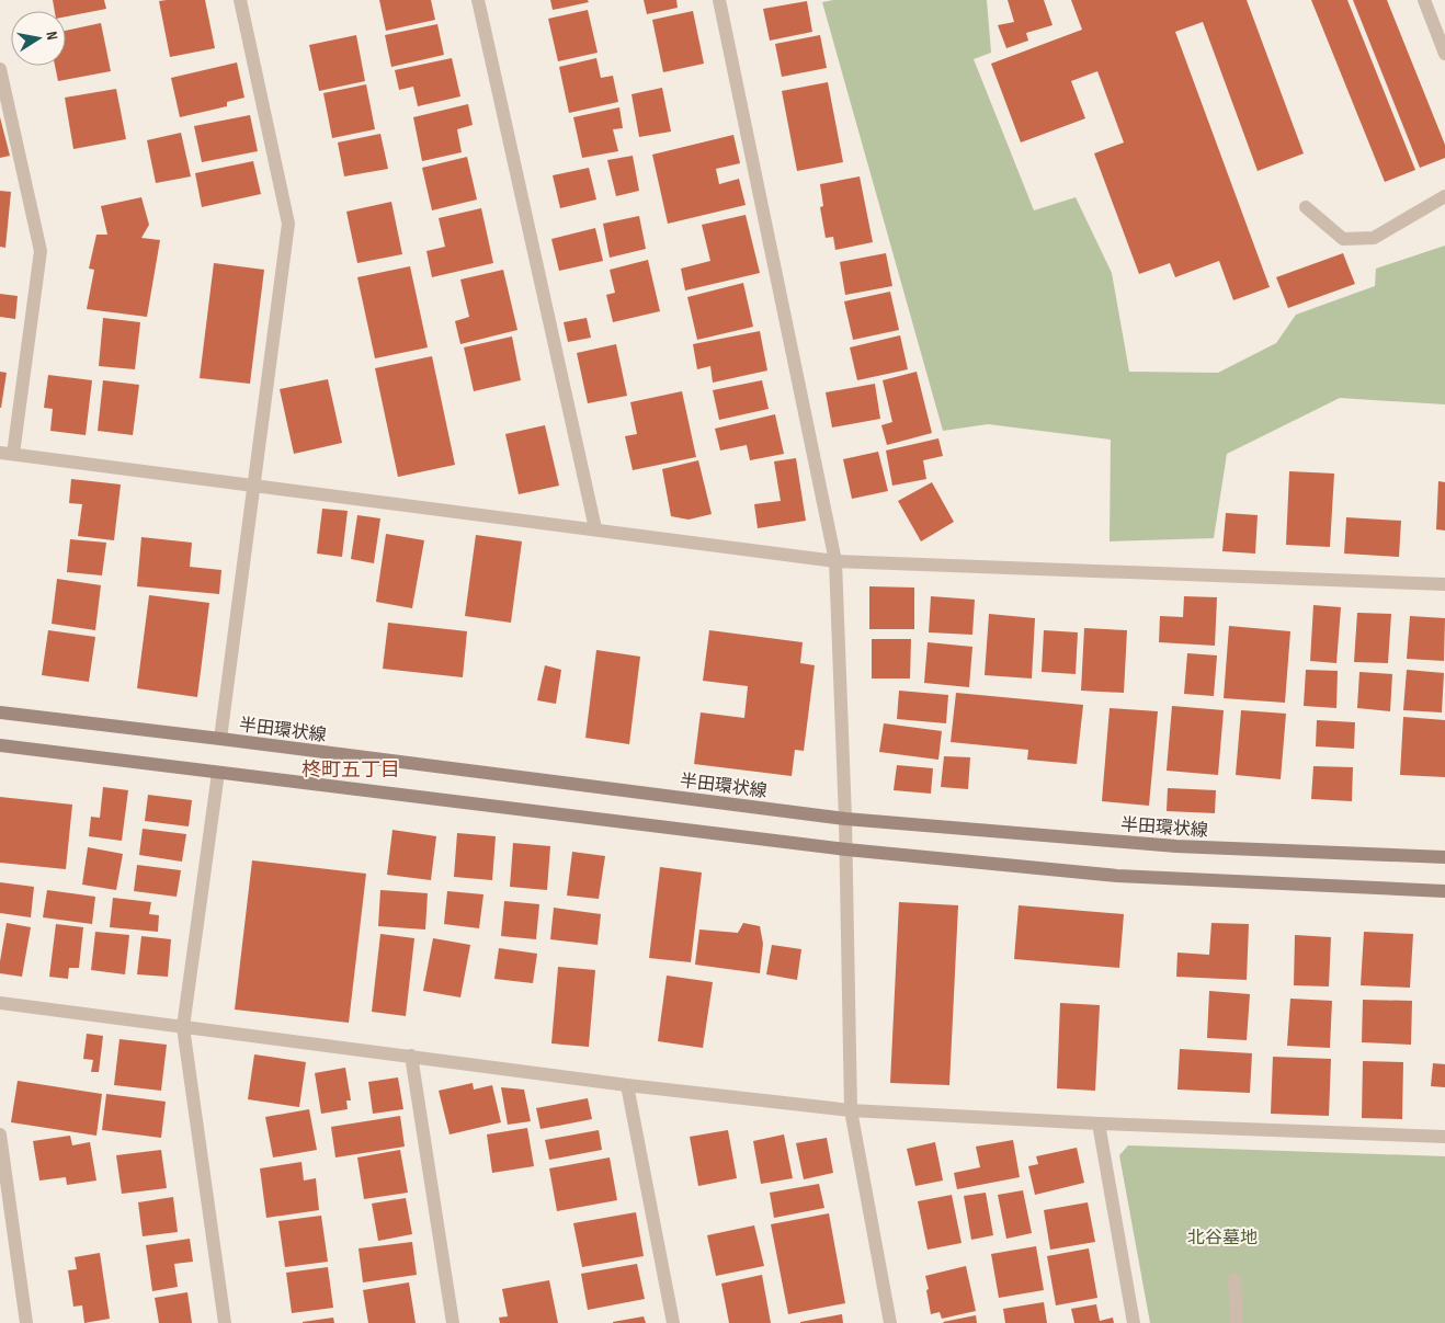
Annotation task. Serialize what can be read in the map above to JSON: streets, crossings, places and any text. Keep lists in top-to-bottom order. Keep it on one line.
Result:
{"streets":{"main road":["半田環状線"]},"districts":["柊町五丁目"],"parks":["北谷墓地"],"north":"right"}
